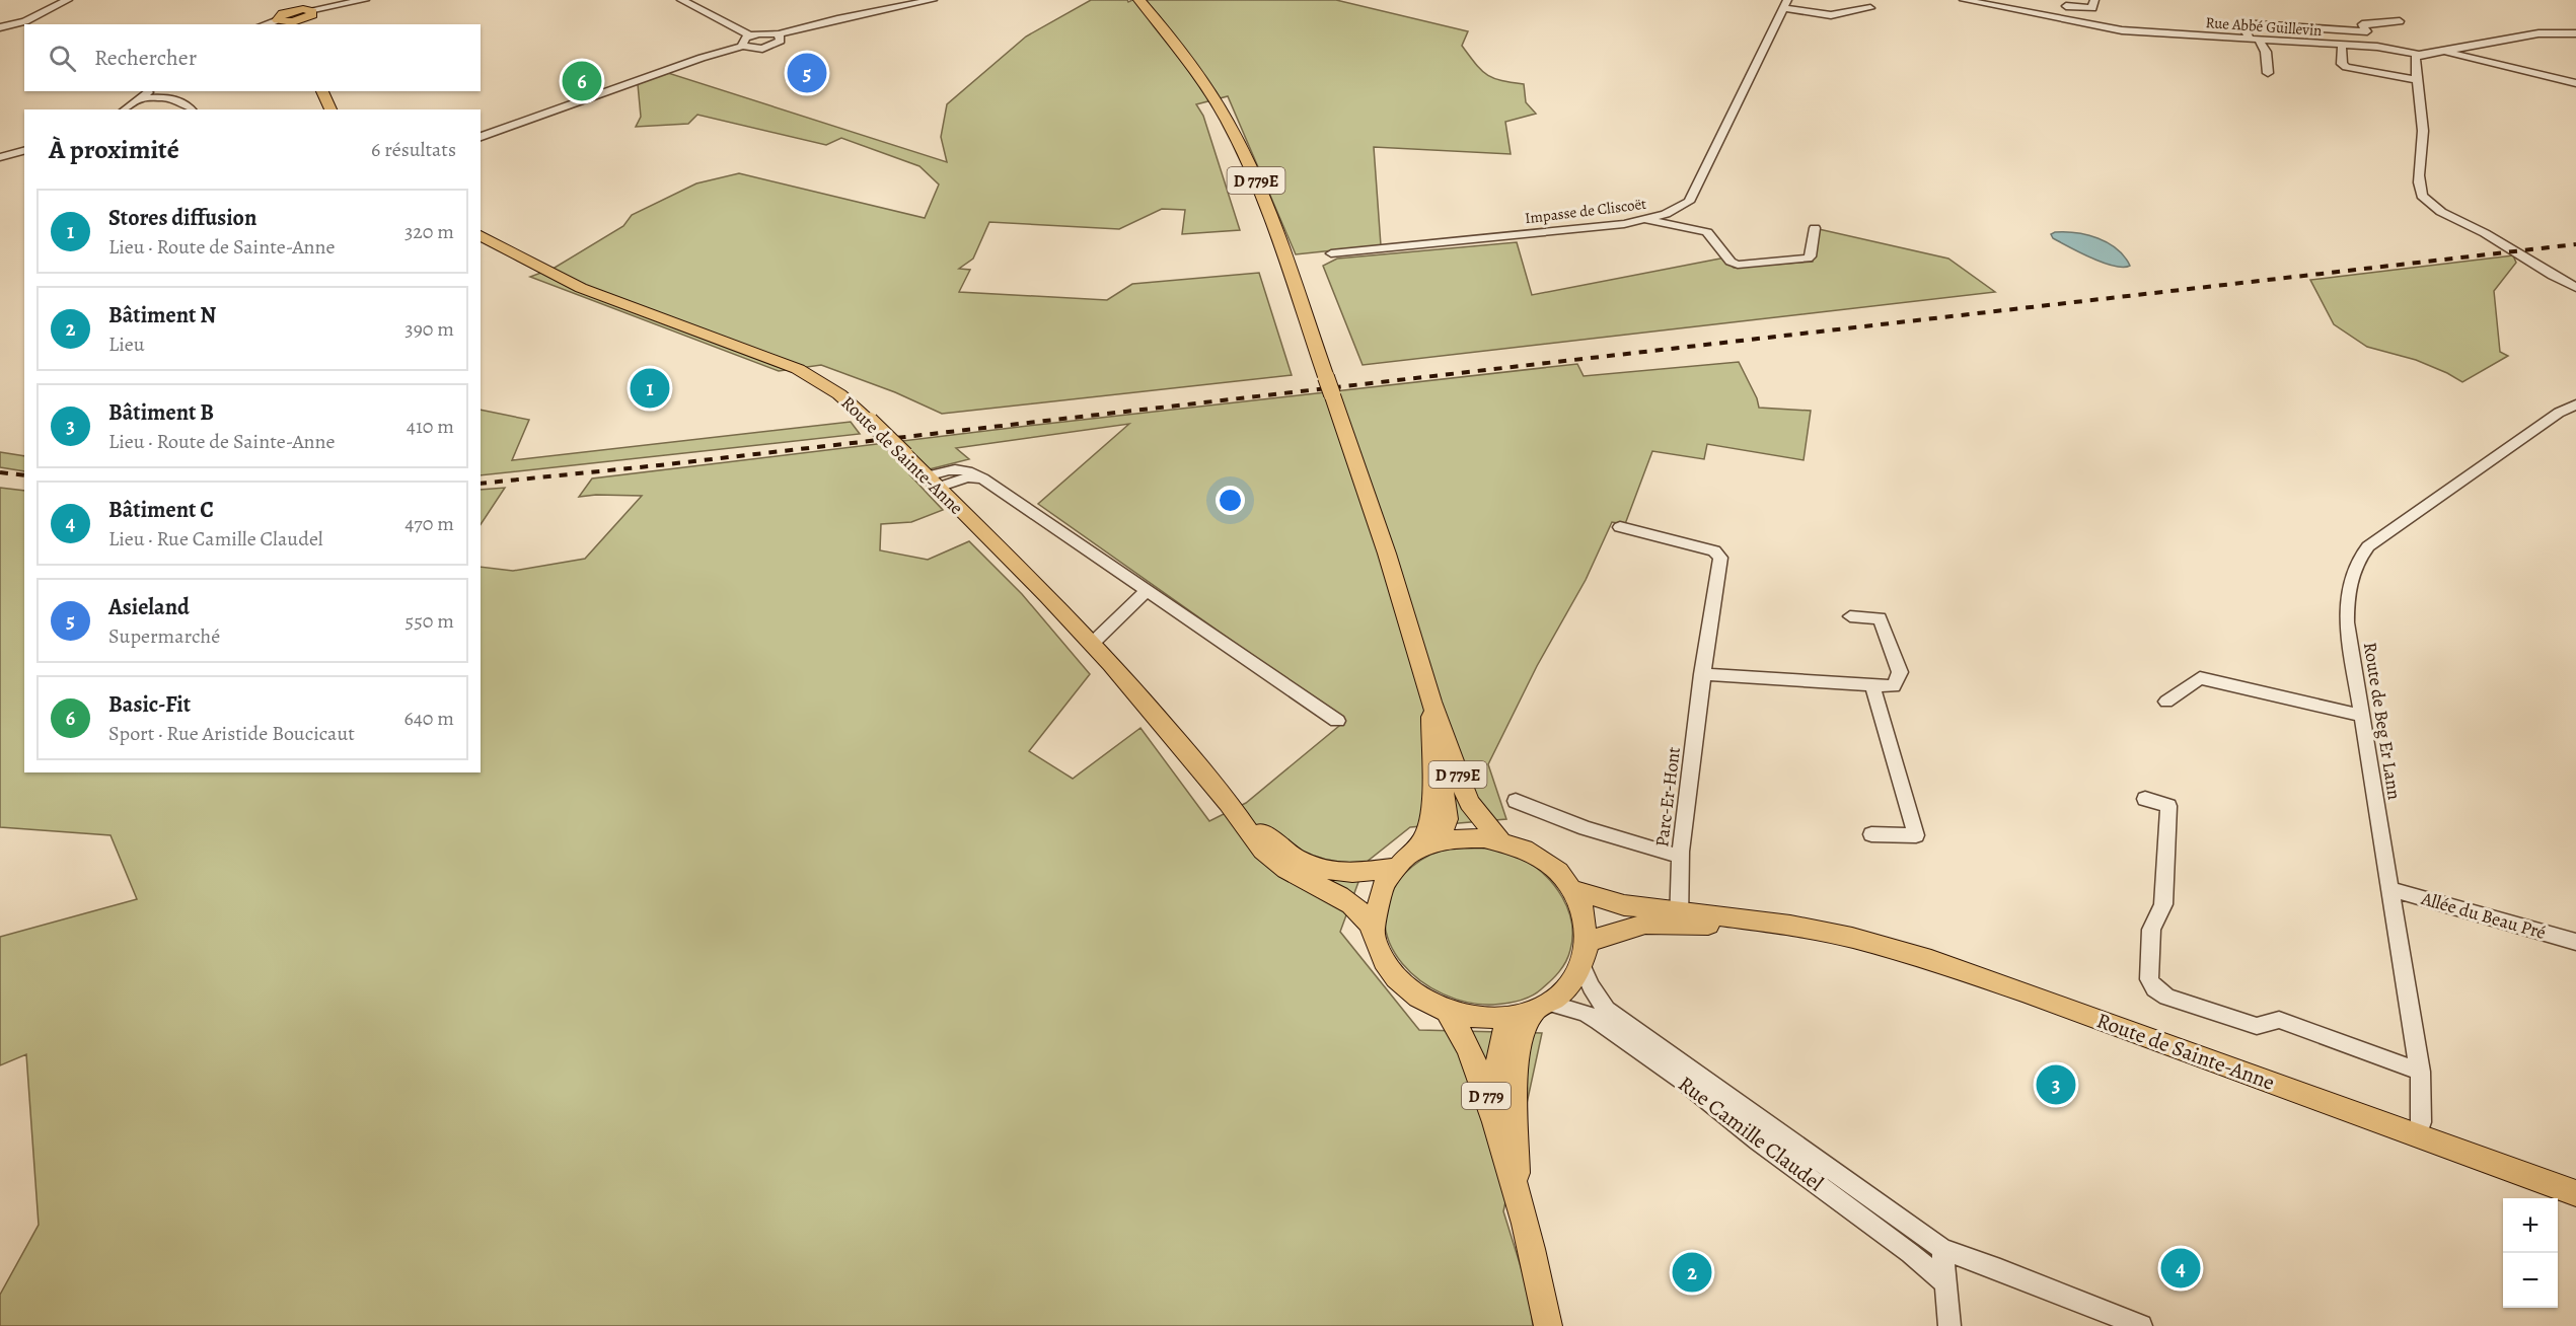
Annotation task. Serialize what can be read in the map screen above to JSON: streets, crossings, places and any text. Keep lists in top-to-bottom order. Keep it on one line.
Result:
{"streets":{"main road":["D 779E","Route de Sainte-Anne","D 779"],"street":["Rue Abbé Guillevin","Impasse de Cliscoët","Route de Beg Er Lann","Parc-Er-Hont","Allée du Beau Pré","Rue Camille Claudel"]},"crossings":[["D 779E","Route de Sainte-Anne"],["D 779E","D 779"],["D 779E","Rue Camille Claudel"],["Route de Sainte-Anne","Route de Beg Er Lann"],["Route de Sainte-Anne","Parc-Er-Hont"],["Route de Sainte-Anne","D 779"],["Route de Sainte-Anne","Rue Camille Claudel"],["Route de Beg Er Lann","Allée du Beau Pré"],["D 779","Rue Camille Claudel"]],"page":{"search":"Rechercher","pins":["5","6","1","3","4","2"],"heading":["À proximité","6 résultats"],"list":[{"mark":"1","name":"Stores diffusion","note":"Lieu · Route de Sainte-Anne","value":"320 m"},{"mark":"2","name":"Bâtiment N","note":"Lieu","value":"390 m"},{"mark":"3","name":"Bâtiment B","note":"Lieu · Route de Sainte-Anne","value":"410 m"},{"mark":"4","name":"Bâtiment C","note":"Lieu · Rue Camille Claudel","value":"470 m"},{"mark":"5","name":"Asieland","note":"Supermarché","value":"550 m"},{"mark":"6","name":"Basic-Fit","note":"Sport · Rue Aristide Boucicaut","value":"640 m"}],"map_buttons":["+","−"]}}
